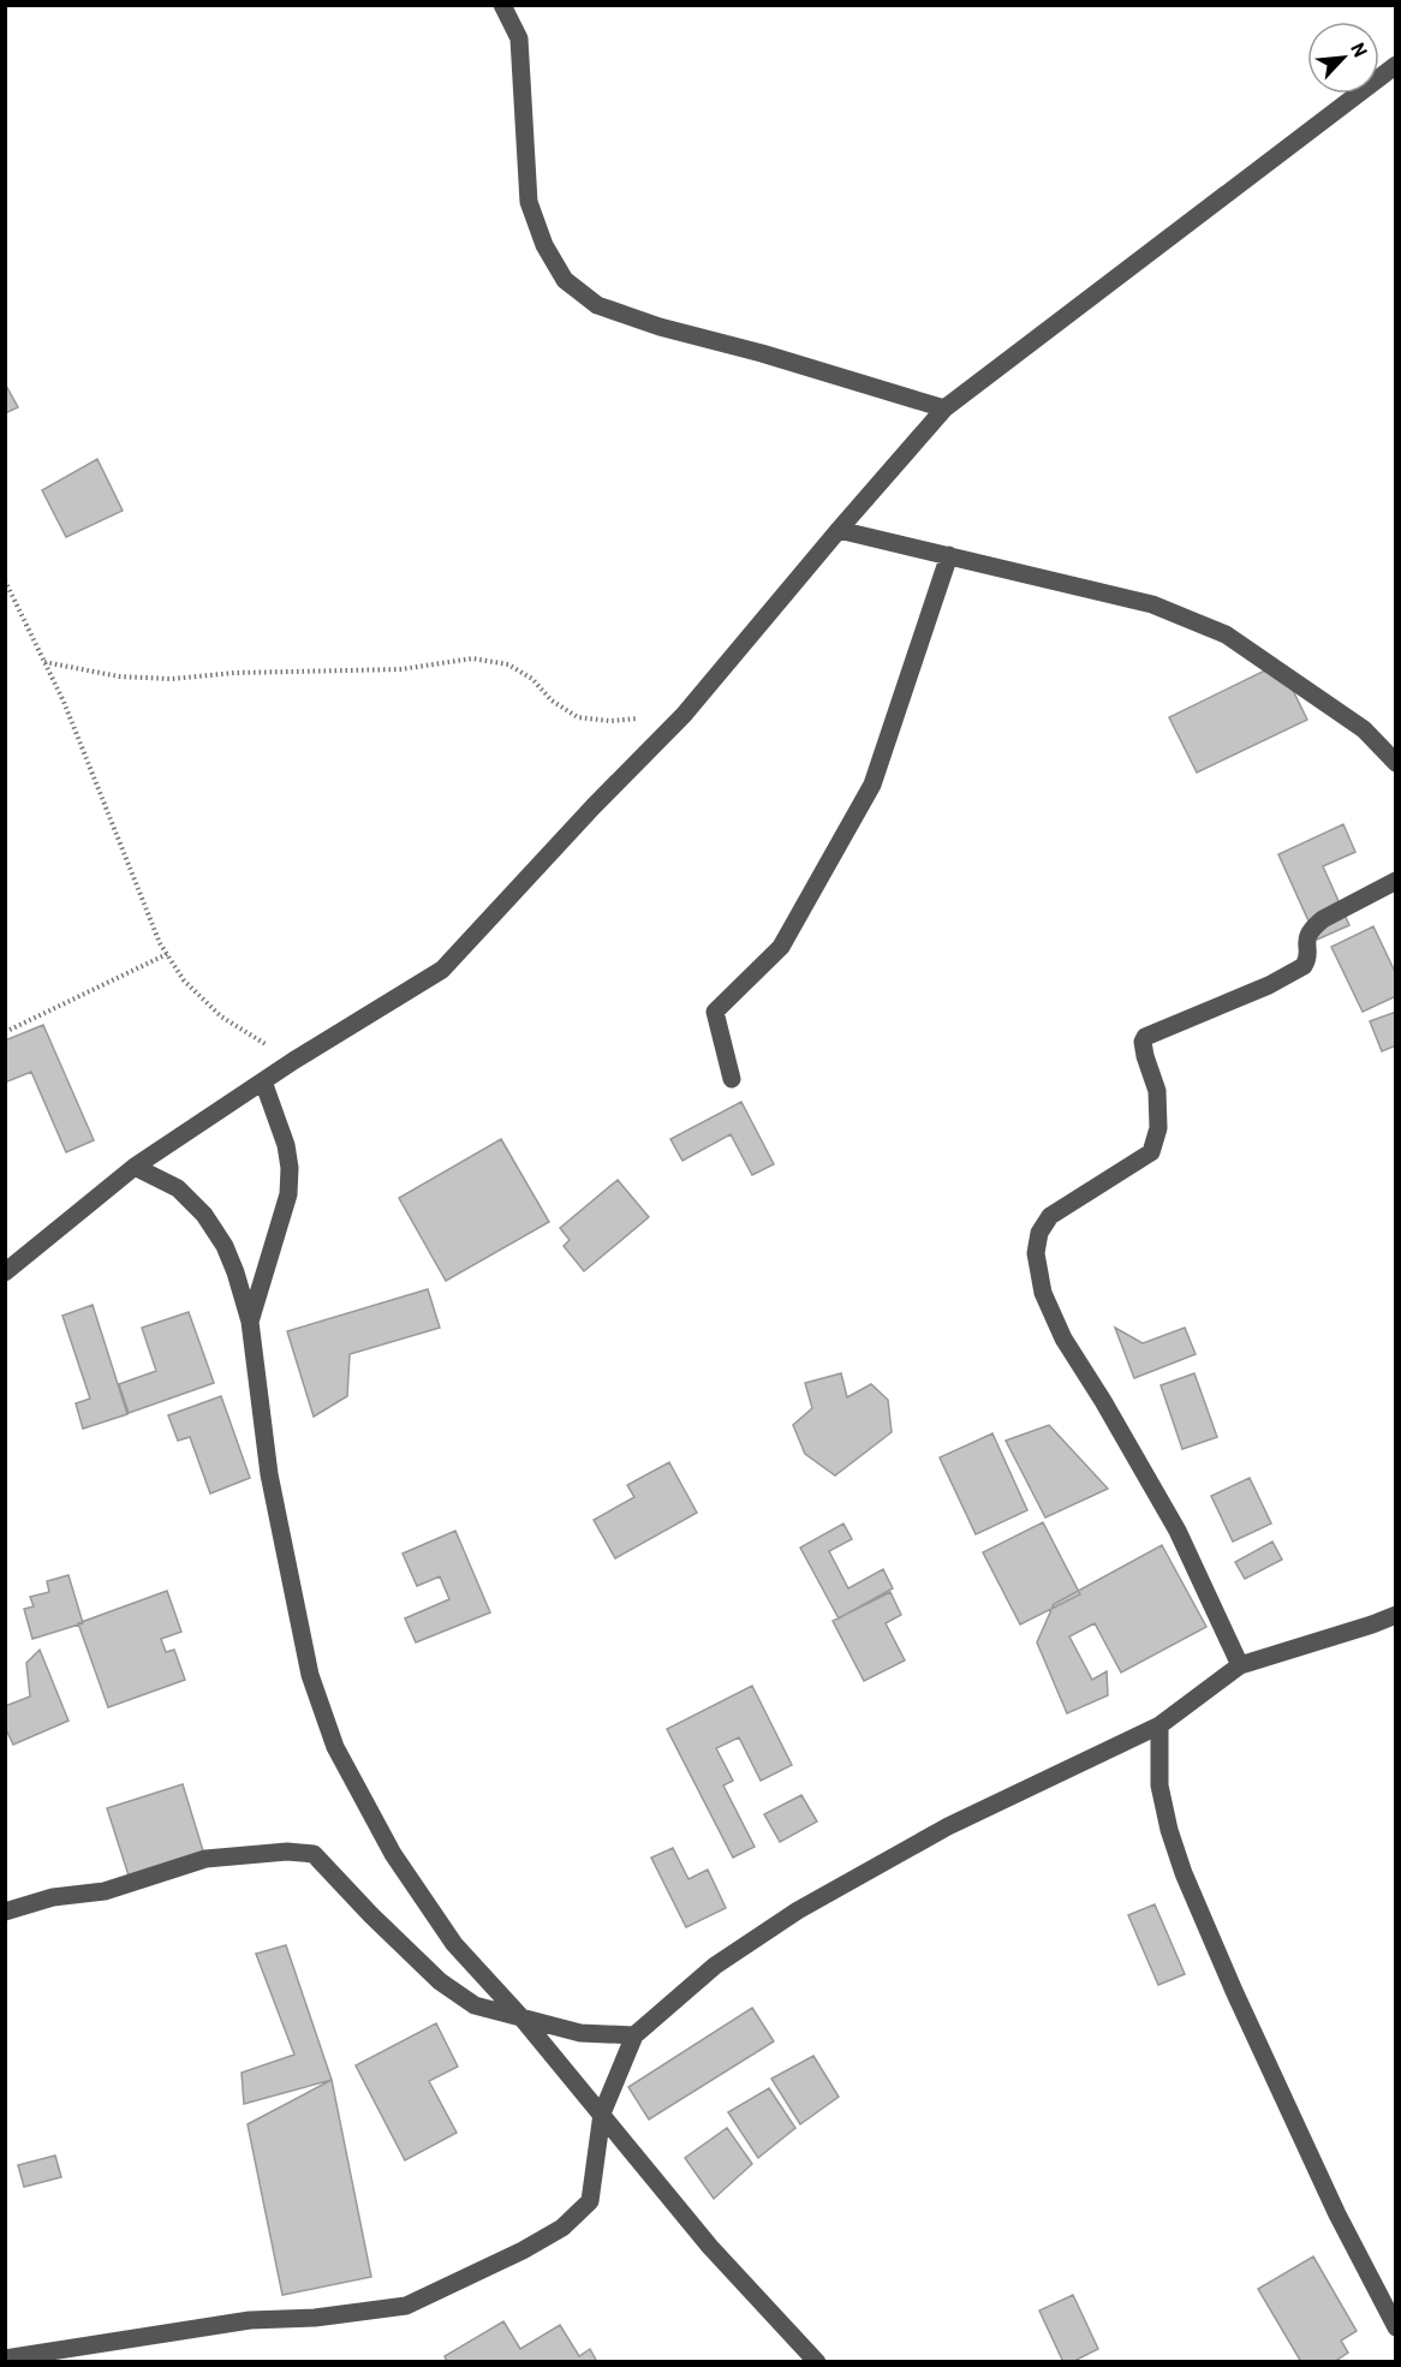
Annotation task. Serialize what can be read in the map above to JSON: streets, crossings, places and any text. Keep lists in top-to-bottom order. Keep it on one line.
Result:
{"north":"top right"}
